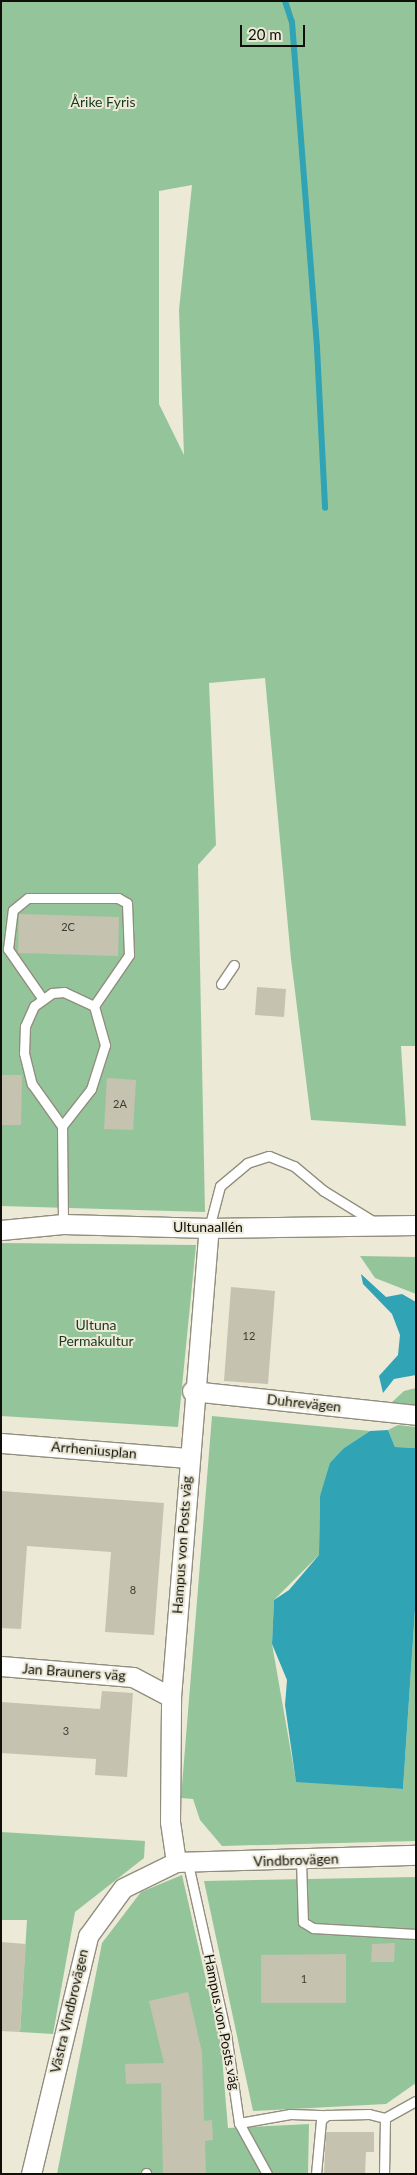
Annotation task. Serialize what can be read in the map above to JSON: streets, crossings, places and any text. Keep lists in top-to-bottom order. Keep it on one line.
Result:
{"streets":{"street":["Ultunaallén","Duhrevägen","Arrheniusplan","Hampus von Posts väg","Jan Brauners väg","Vindbrovägen","Västra Vindbrovägen"]},"crossings":[["Ultunaallén","Hampus von Posts väg"],["Duhrevägen","Hampus von Posts väg"],["Arrheniusplan","Hampus von Posts väg"],["Hampus von Posts väg","Jan Brauners väg"],["Hampus von Posts väg","Vindbrovägen"],["Hampus von Posts väg","Västra Vindbrovägen"],["Vindbrovägen","Västra Vindbrovägen"]],"parks":["Årike Fyris","Ultuna Permakultur"],"house_numbers":["2C","2A","12","8","3","1"],"scale_bar":"20 m"}
